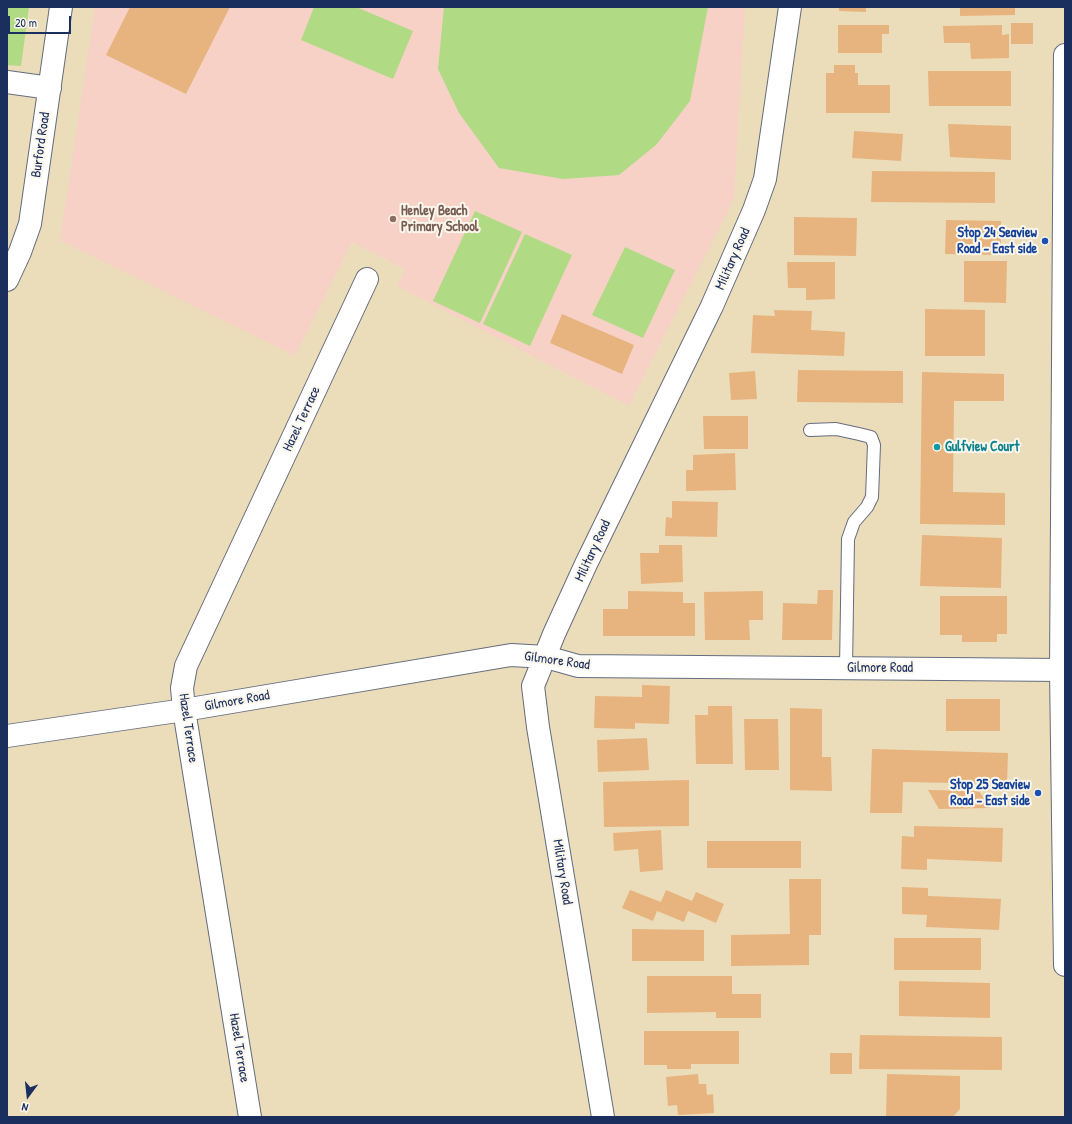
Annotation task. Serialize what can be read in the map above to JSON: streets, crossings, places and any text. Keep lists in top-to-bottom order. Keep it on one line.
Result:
{"streets":{"street":["Burford Road","Military Road","Hazel Terrace","Gilmore Road"]},"crossings":[["Military Road","Gilmore Road"],["Hazel Terrace","Gilmore Road"]],"places":["Henley Beach Primary School","Stop 24 Seaview Road - East side","Gulfview Court","Stop 25 Seaview Road - East side"],"scale_bar":"20 m","north":"bottom"}
